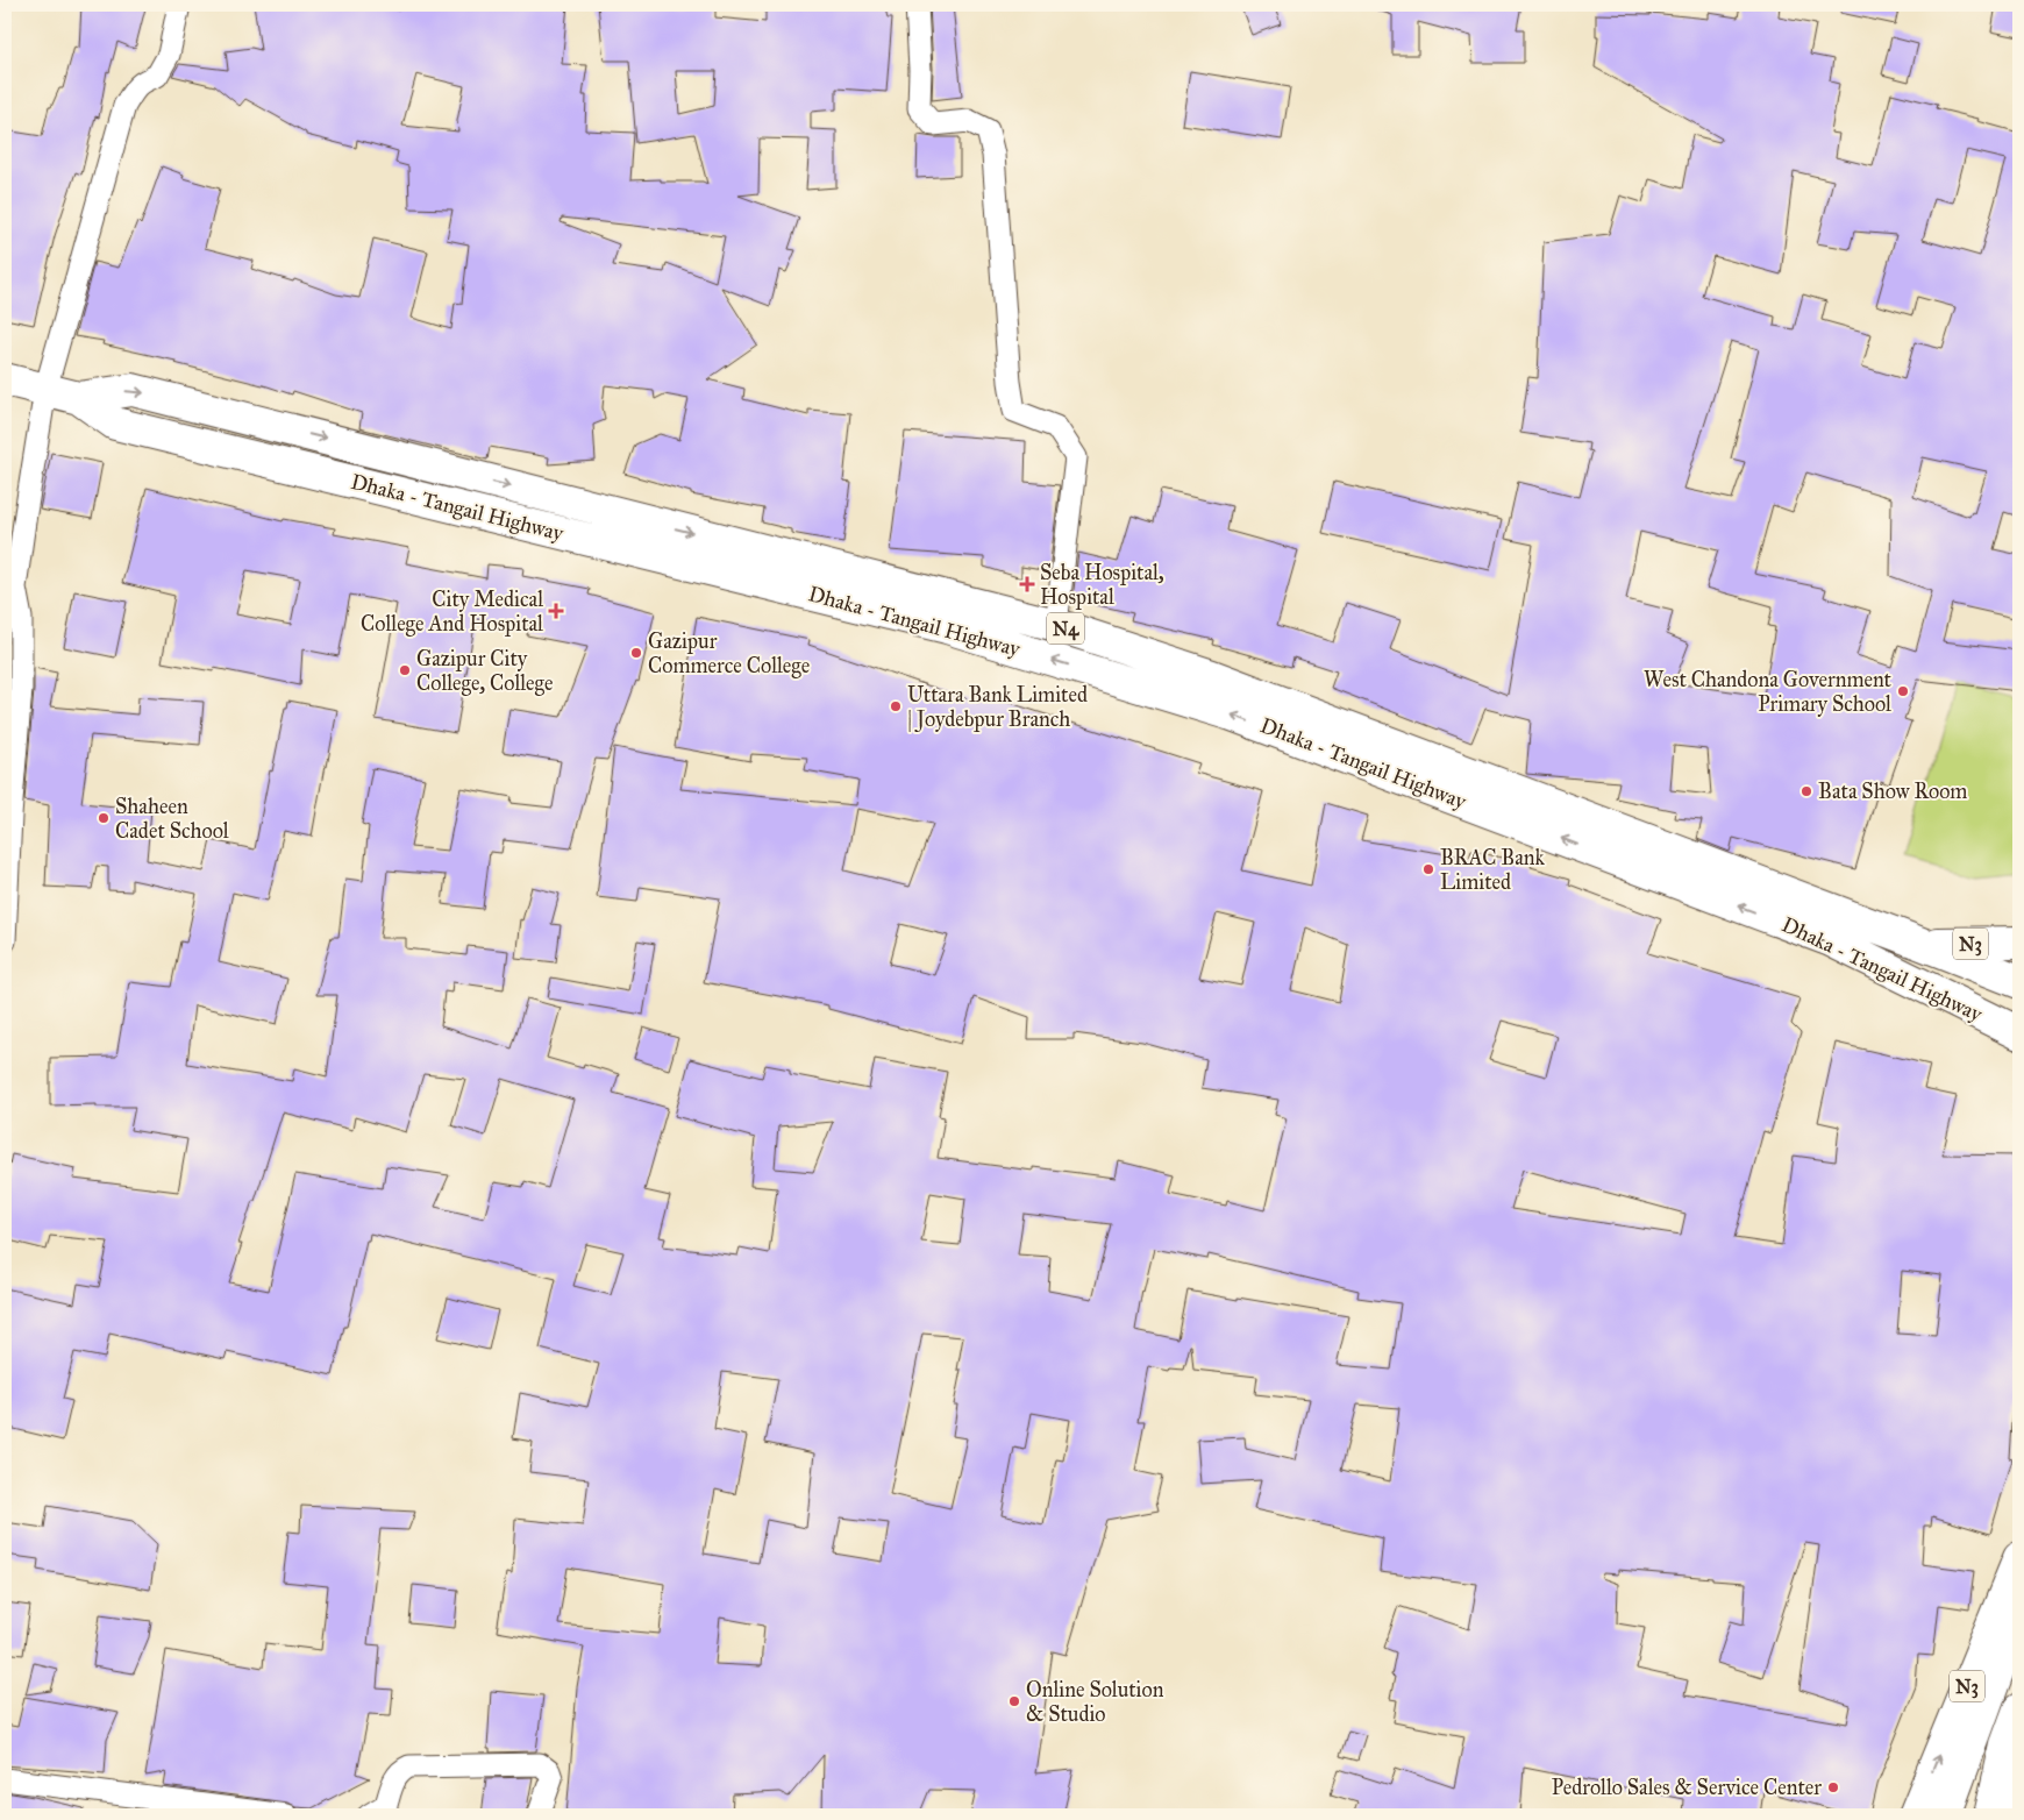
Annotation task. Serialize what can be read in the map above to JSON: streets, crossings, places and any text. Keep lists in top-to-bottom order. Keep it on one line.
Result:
{"streets":{"highway":["Dhaka - Tangail Highway","N4","N3"]},"crossings":[["Dhaka - Tangail Highway","N3"]],"places":{"health":["Seba Hospital, Hospital","City Medical College And Hospital"],"other":["Gazipur Commerce College","Gazipur City College, College","West Chandona Government Primary School","Uttara Bank Limited | Joydebpur Branch","Bata Show Room","Shaheen Cadet School","BRAC Bank Limited","Online Solution & Studio","Pedrollo Sales & Service Center"]}}
